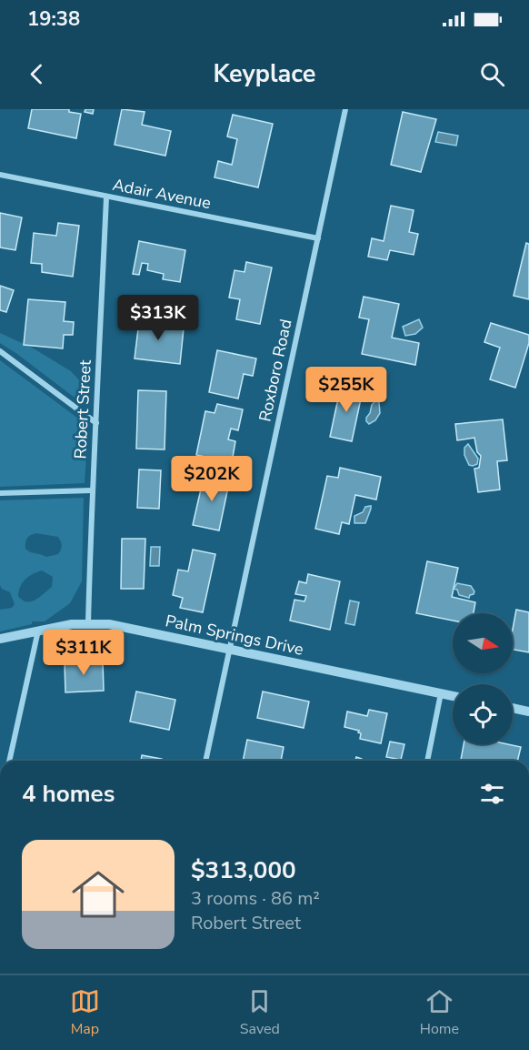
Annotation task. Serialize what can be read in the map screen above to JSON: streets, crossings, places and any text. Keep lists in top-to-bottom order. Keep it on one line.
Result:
{"streets":{"street":["Adair Avenue","Roxboro Road","Robert Street","Palm Springs Drive"]},"crossings":[["Adair Avenue","Roxboro Road"],["Adair Avenue","Robert Street"],["Roxboro Road","Palm Springs Drive"],["Robert Street","Palm Springs Drive"]],"north":"right","page":{"status":"19:38","header":"Keyplace","price":["$313K","$255K","$202K","$311K"],"heading":"4 homes","list":[{"name":"$313,000","note":"3 rooms · 86 m² · Robert Street"}],"tabs":["Map","Saved","Home"]}}
